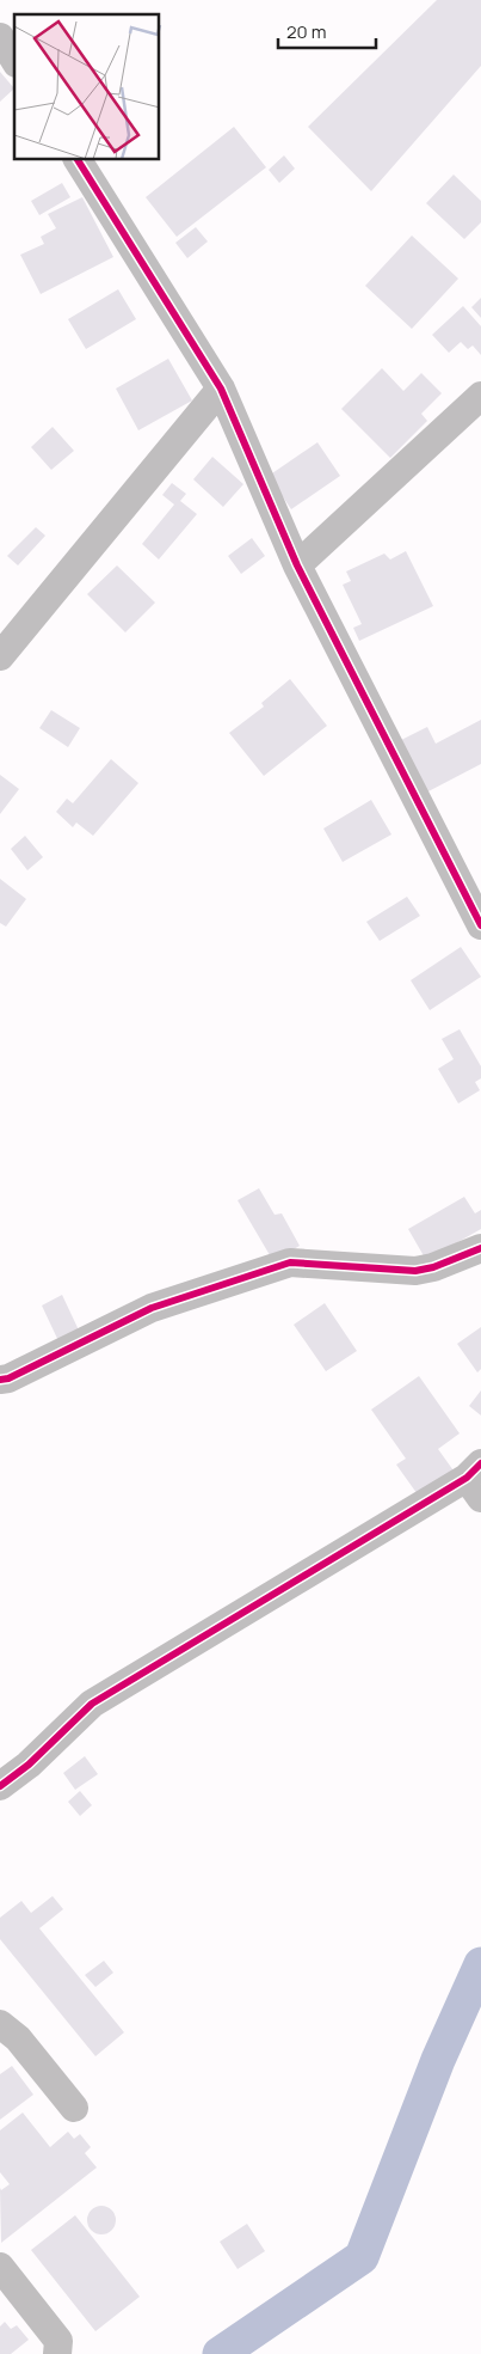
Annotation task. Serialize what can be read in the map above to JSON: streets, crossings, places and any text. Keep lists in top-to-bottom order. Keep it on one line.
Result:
{"scale_bar":"20 m"}
